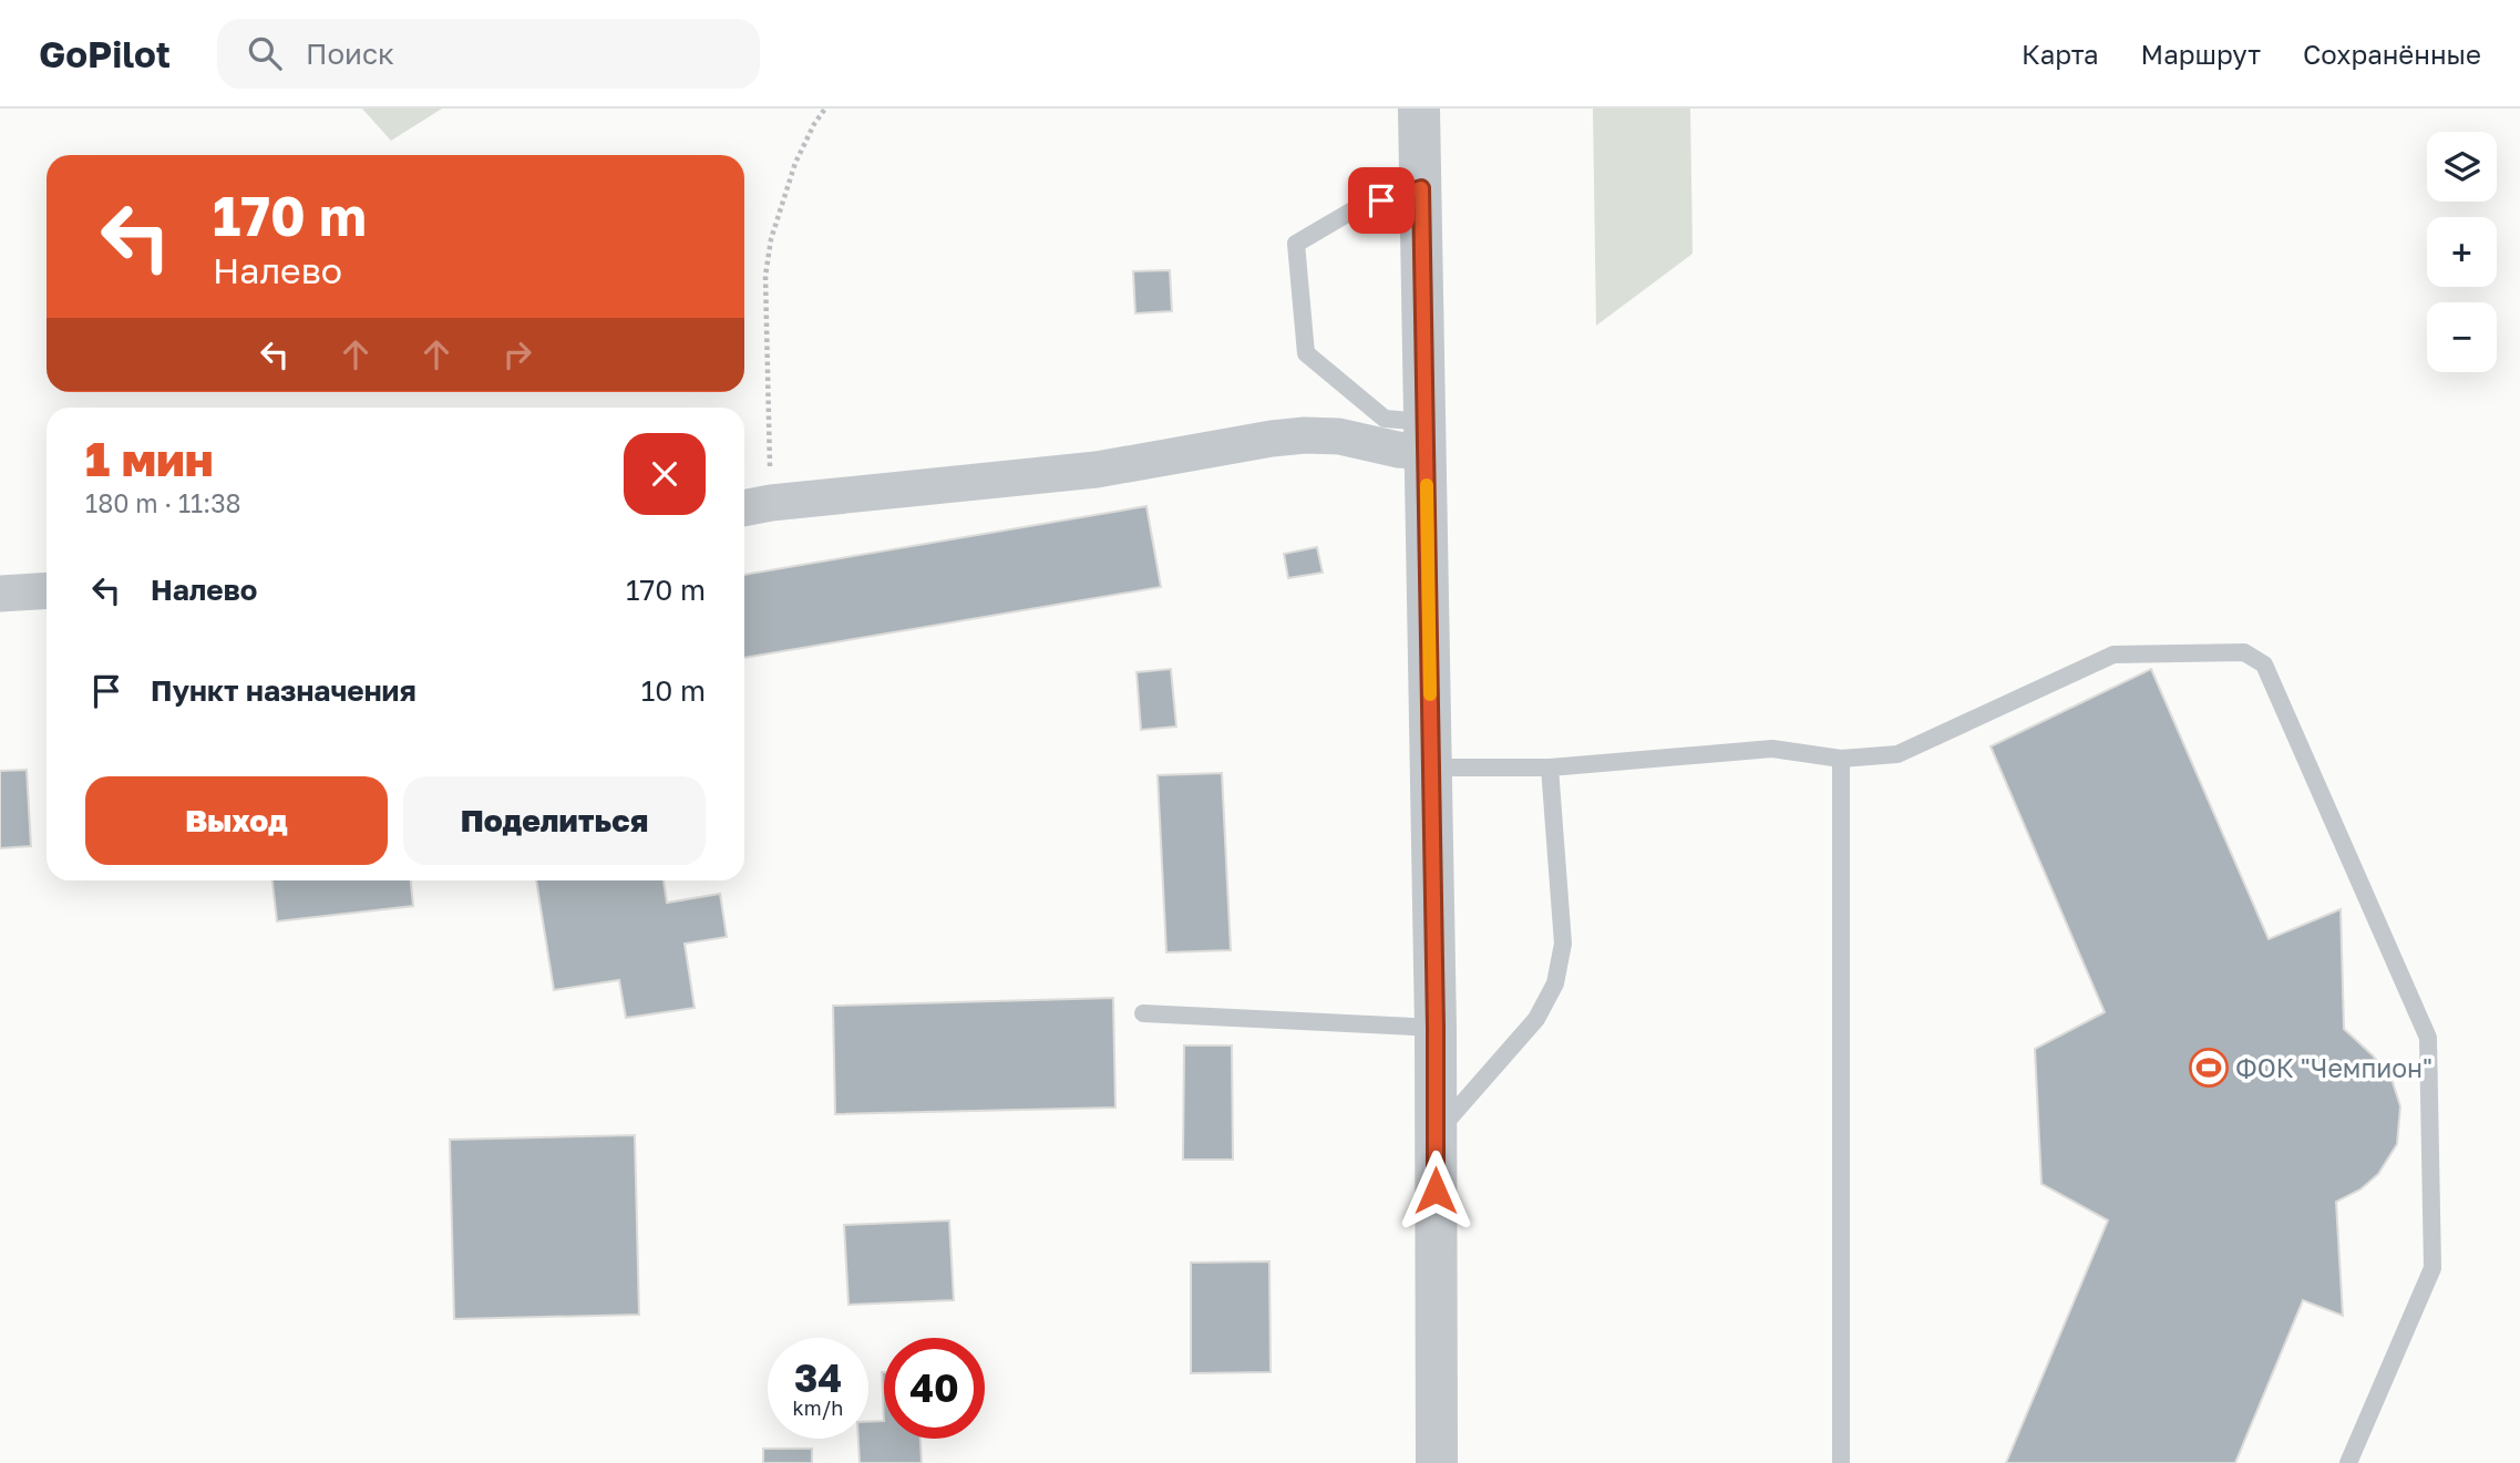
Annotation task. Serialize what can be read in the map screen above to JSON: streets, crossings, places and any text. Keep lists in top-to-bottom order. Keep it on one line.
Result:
{"places":{"sports":["ФОК \"Чемпион\""]},"page":{"header":"GoPilot","search":"Поиск","nav":["Карта","Маршрут","Сохранённые"],"map_buttons":["+","−"],"turn":["170 m","Налево"],"heading":["1 мин","180 m · 11:38"],"list":[{"name":"Налево","value":"170 m"},{"name":"Пункт назначения","value":"10 m"}],"buttons":["Выход","Поделиться"],"speed":"34 km/h","limit":"40"}}
